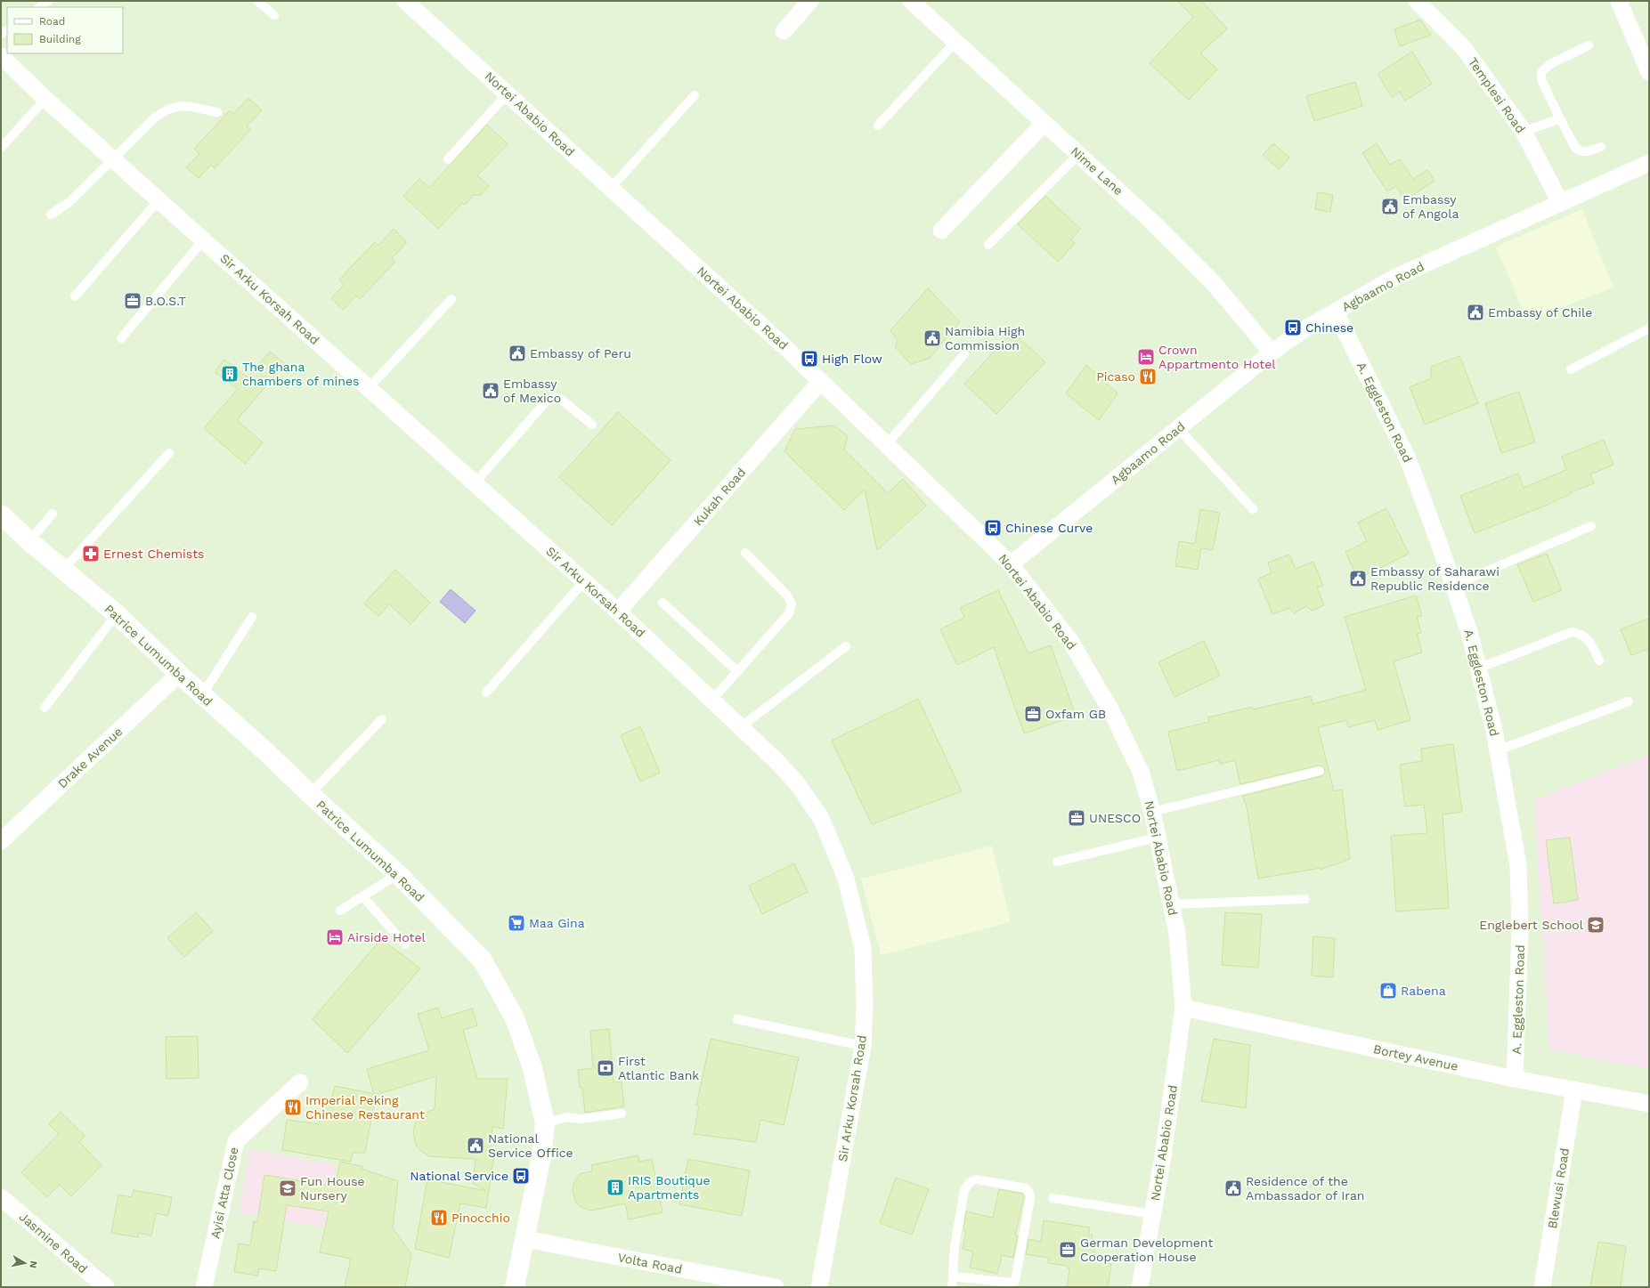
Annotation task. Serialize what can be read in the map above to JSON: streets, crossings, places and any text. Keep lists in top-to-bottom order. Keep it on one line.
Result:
{"streets":{"street":["Templesi Road","Nortei Ababio Road","Nime Lane","Agbaamo Road","Sir Arku Korsah Road","A. Eggleston Road","Kukah Road","Patrice Lumumba Road","Drake Avenue","Bortey Avenue","Blewusi Road","Ayisi Atta Close","Jasmine Road","Volta Road"]},"crossings":[["Templesi Road","Agbaamo Road"],["Nortei Ababio Road","Agbaamo Road"],["Nortei Ababio Road","Kukah Road"],["Nortei Ababio Road","Bortey Avenue"],["Nime Lane","Agbaamo Road"],["Agbaamo Road","A. Eggleston Road"],["Sir Arku Korsah Road","Kukah Road"],["A. Eggleston Road","Bortey Avenue"],["Patrice Lumumba Road","Drake Avenue"],["Patrice Lumumba Road","Volta Road"],["Bortey Avenue","Blewusi Road"]],"places":{"public building":["Embassy of Angola","Embassy of Chile","Namibia High Commission","Embassy of Peru","Embassy of Mexico","Embassy of Saharawi Republic Residence","National Service Office","Residence of the Ambassador of Iran"],"office":["B.O.S.T","Oxfam GB","UNESCO","German Development Cooperation House"],"bus stop":["Chinese","High Flow","Chinese Curve","National Service"],"hotel":["Crown Appartmento Hotel","Airside Hotel"],"building":["The ghana chambers of mines","IRIS Boutique Apartments"],"restaurant":["Picaso","Imperial Peking Chinese Restaurant","Pinocchio"],"pharmacy":["Ernest Chemists"],"supermarket":["Maa Gina"],"school or university":["Englebert School","Fun House Nursery"],"shop":["Rabena"],"bank":["First Atlantic Bank"]},"legend":["Road","Building"],"north":"right"}
